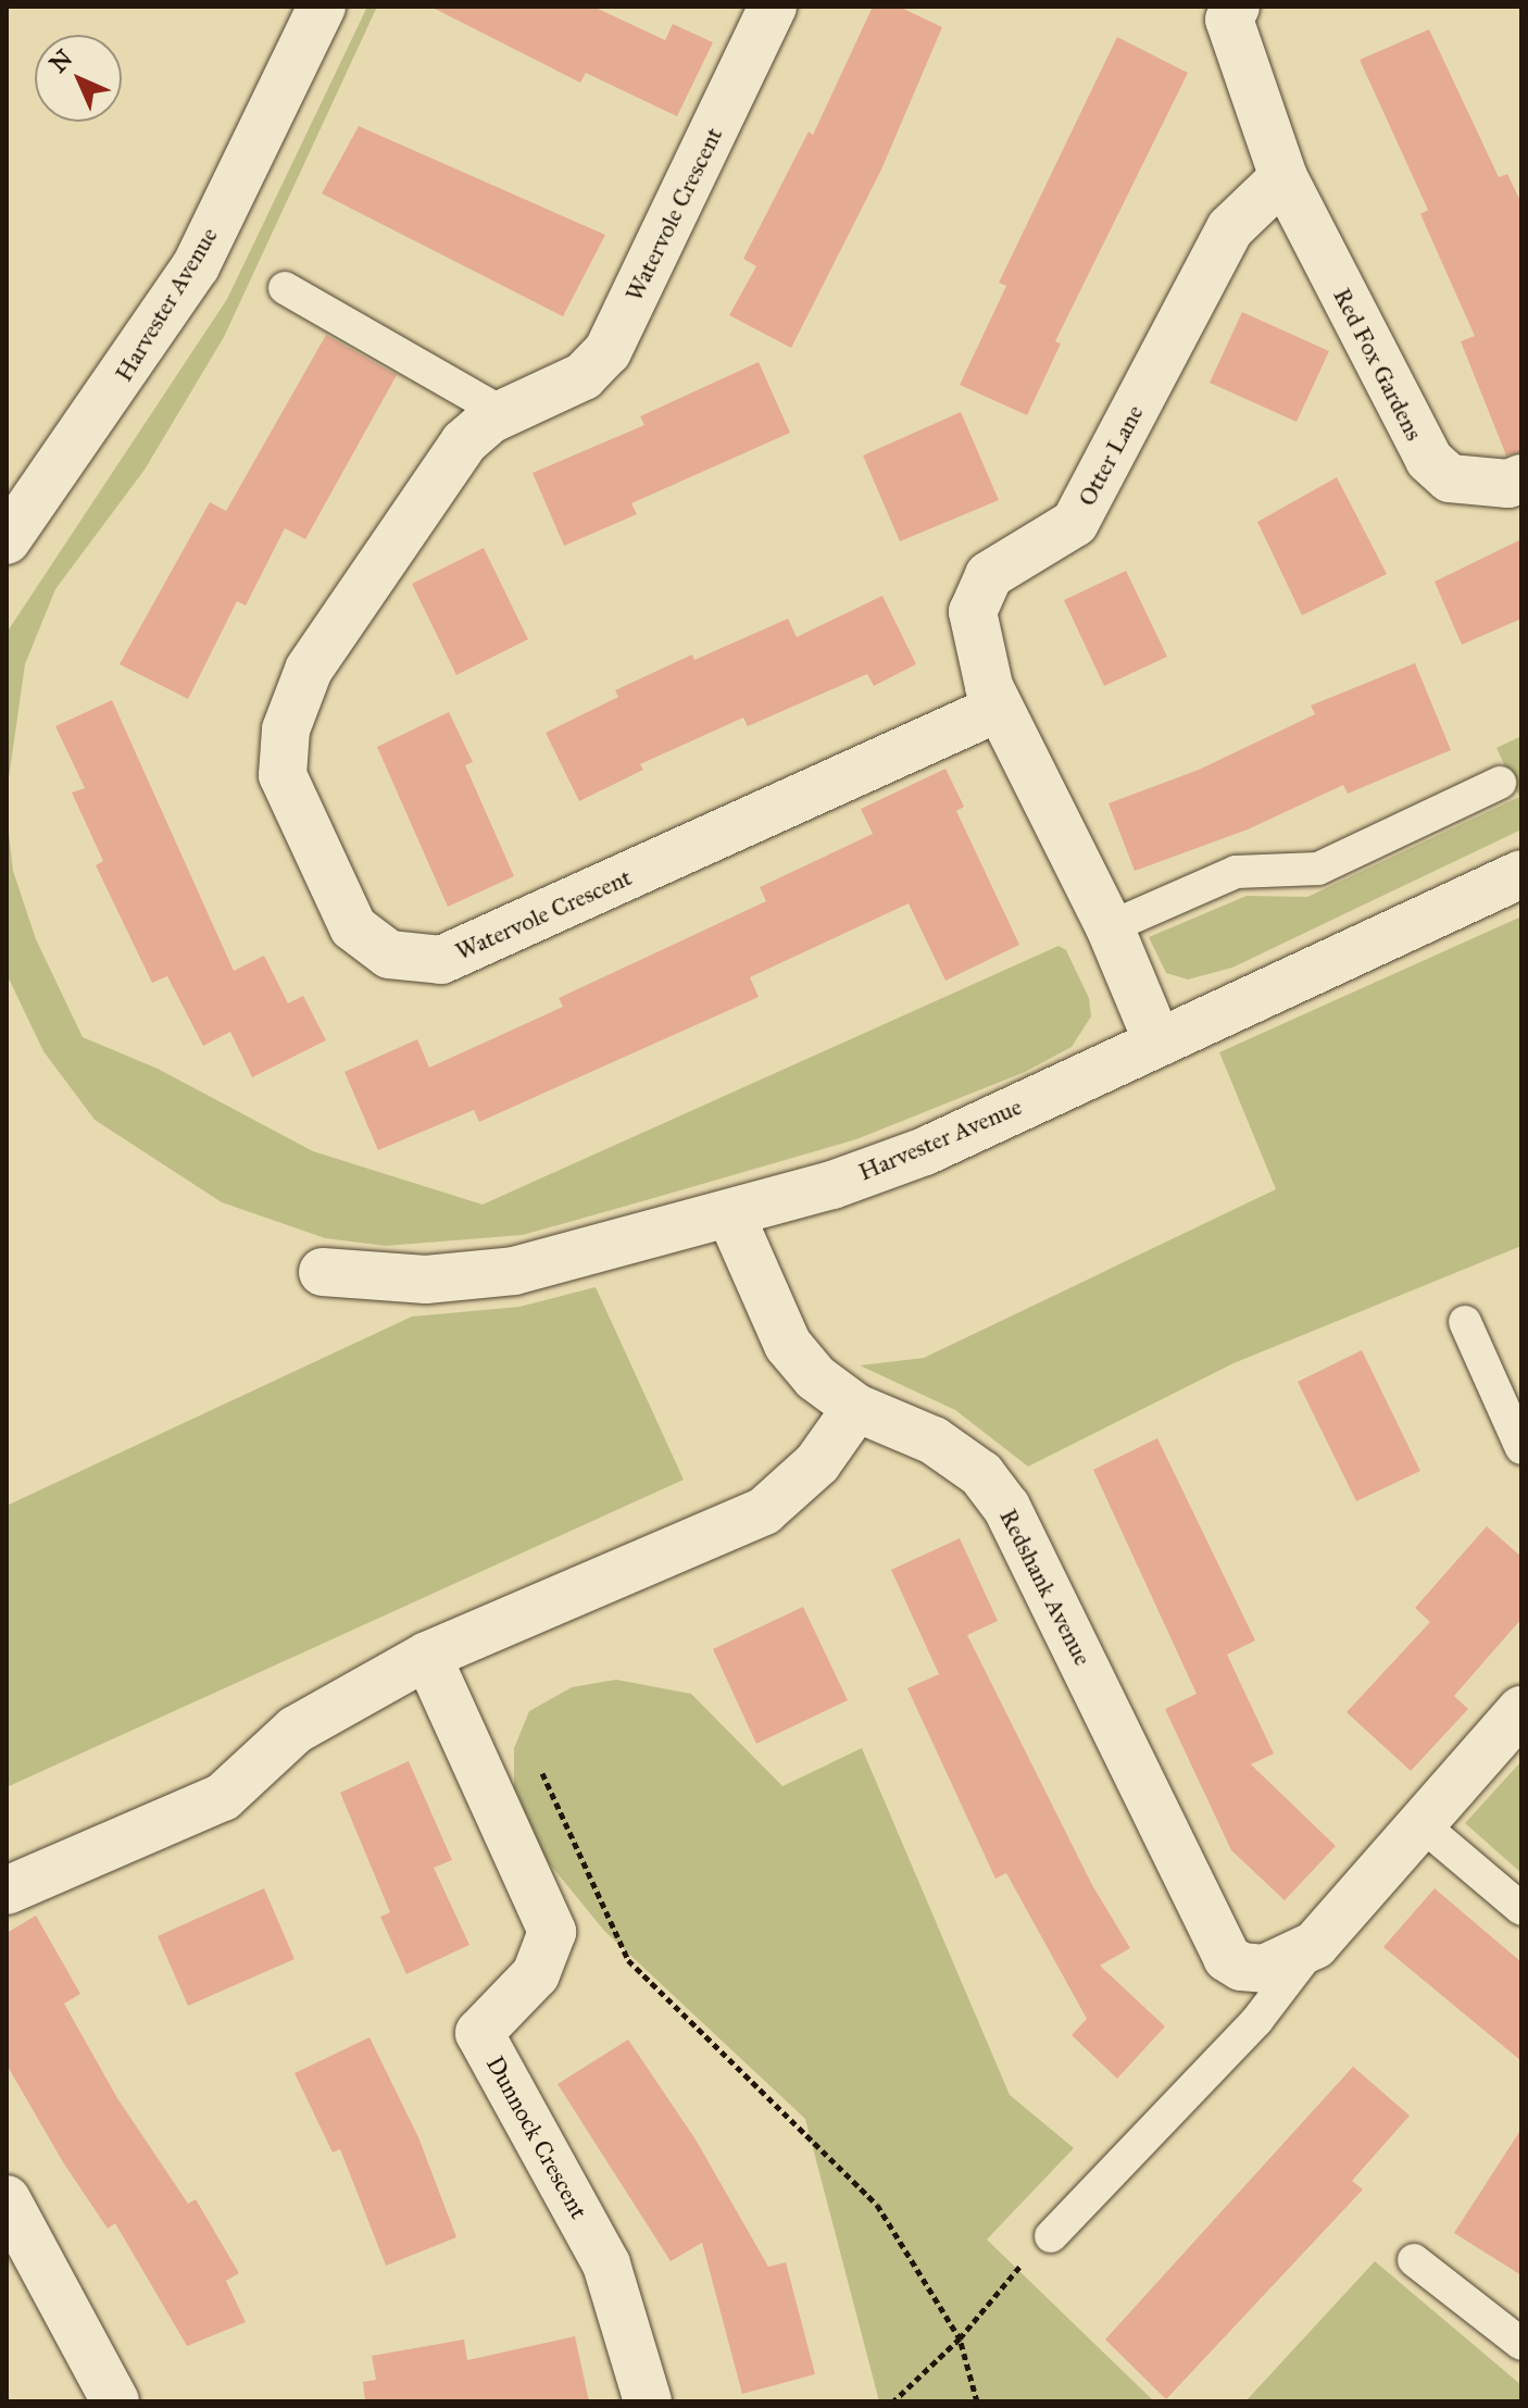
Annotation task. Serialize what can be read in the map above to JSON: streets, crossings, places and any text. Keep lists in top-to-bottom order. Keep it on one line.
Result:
{"streets":{"street":["Watervole Crescent","Harvester Avenue","Red Fox Gardens","Otter Lane","Redshank Avenue","Dunnock Crescent"]},"crossings":[["Watervole Crescent","Otter Lane"],["Harvester Avenue","Otter Lane"],["Harvester Avenue","Redshank Avenue"],["Red Fox Gardens","Otter Lane"]],"north":"top left"}
